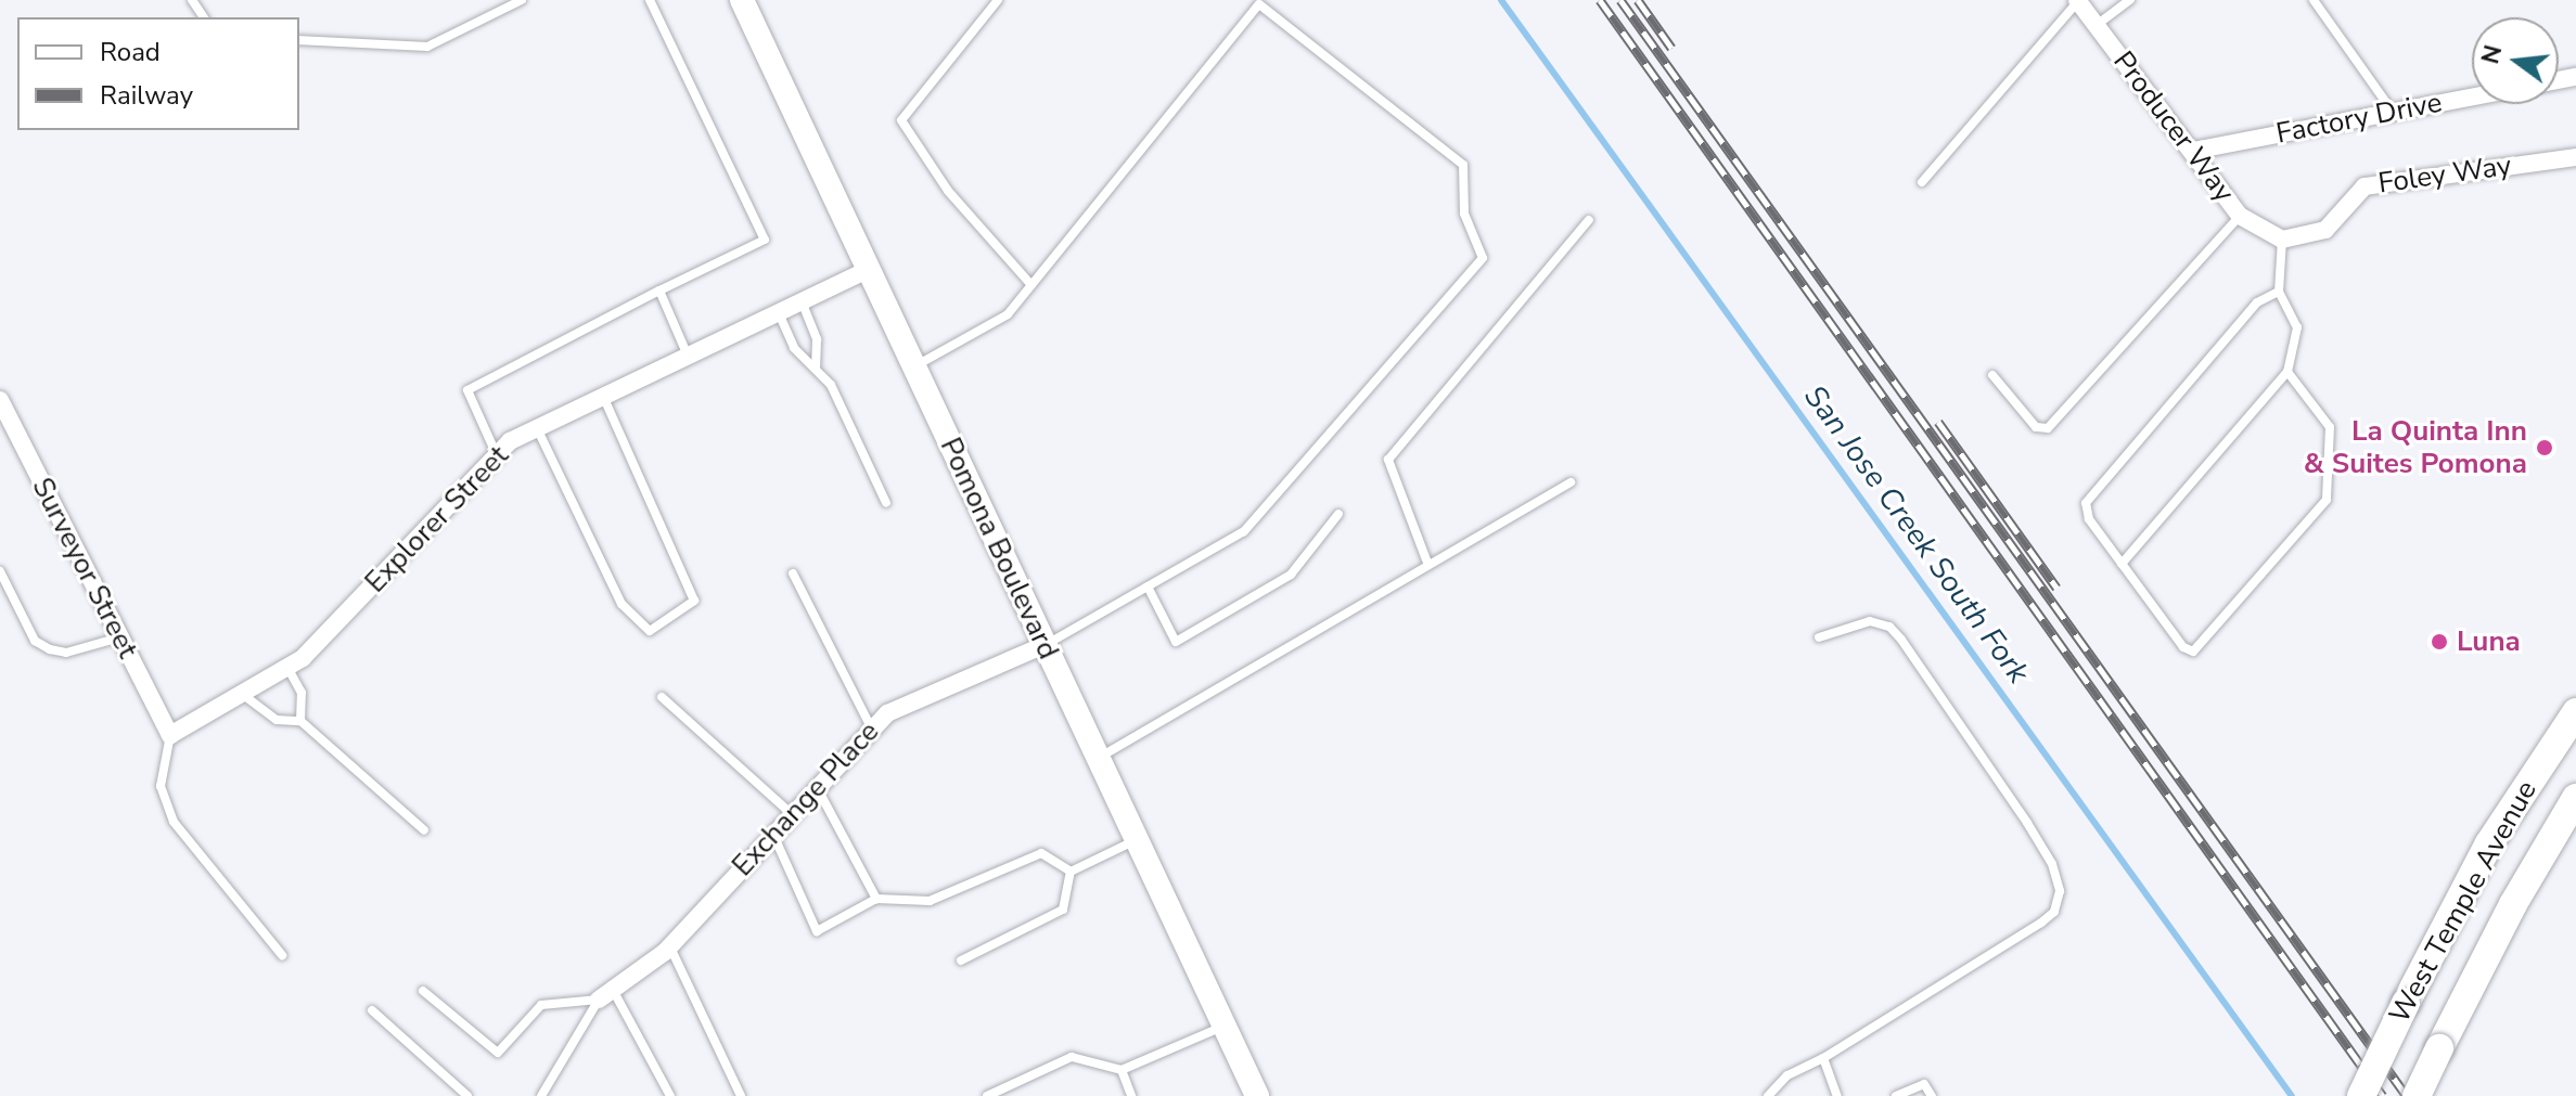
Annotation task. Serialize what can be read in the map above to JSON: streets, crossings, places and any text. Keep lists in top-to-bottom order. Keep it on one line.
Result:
{"streets":{"main road":["West Temple Avenue"],"street":["Factory Drive","Producer Way","Foley Way","Explorer Street","Pomona Boulevard","Surveyor Street","Exchange Place"]},"crossings":[["Factory Drive","Producer Way"],["Producer Way","Foley Way"],["Explorer Street","Pomona Boulevard"],["Explorer Street","Surveyor Street"],["Pomona Boulevard","Exchange Place"]],"water":["San Jose Creek South Fork"],"places":["La Quinta Inn & Suites Pomona","Luna"],"legend":["Road","Railway"],"north":"left"}
